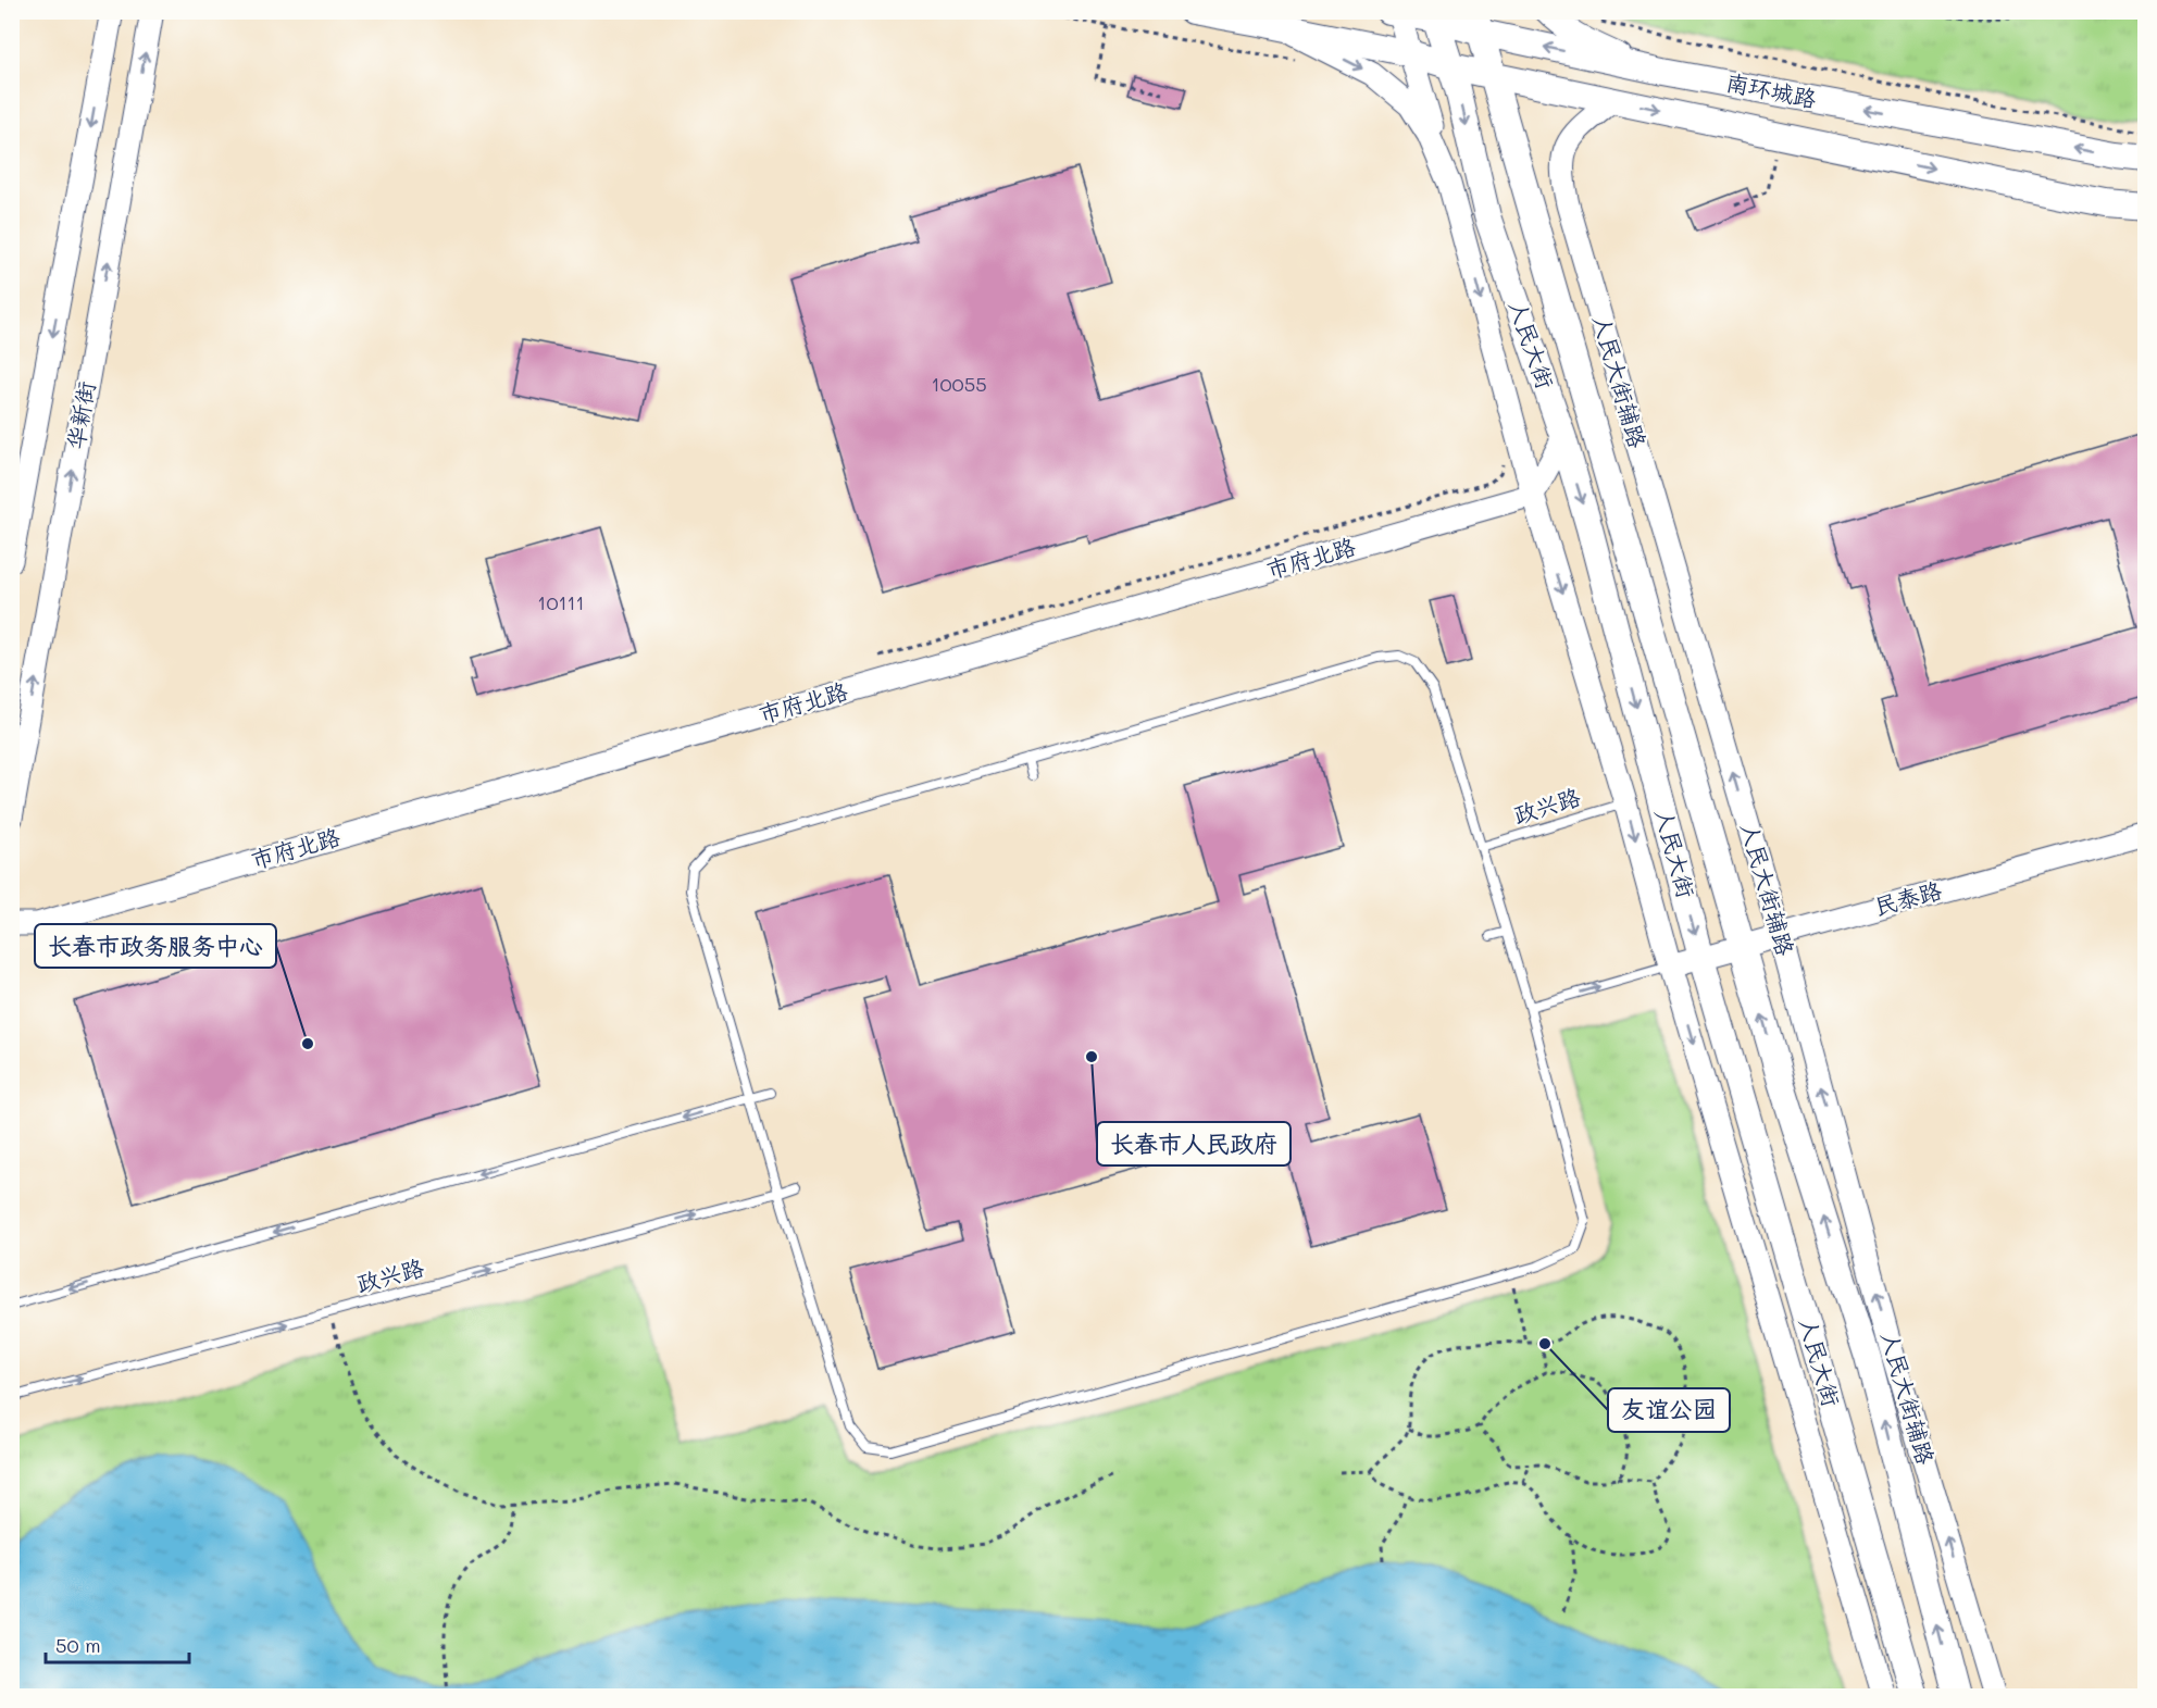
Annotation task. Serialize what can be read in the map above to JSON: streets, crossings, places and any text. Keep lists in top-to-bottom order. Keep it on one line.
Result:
{"streets":{"main road":["南环城路","人民大街","人民大街辅路","华新街","市府北路","民泰路"],"lane":["政兴路"]},"crossings":[["南环城路","人民大街"],["南环城路","人民大街辅路"],["人民大街","民泰路"],["人民大街辅路","民泰路"]],"one_way":["政兴路"],"places":["长春市政务服务中心","长春市人民政府","友谊公园"],"house_numbers":["10055","10111"],"scale_bar":"50 m"}
